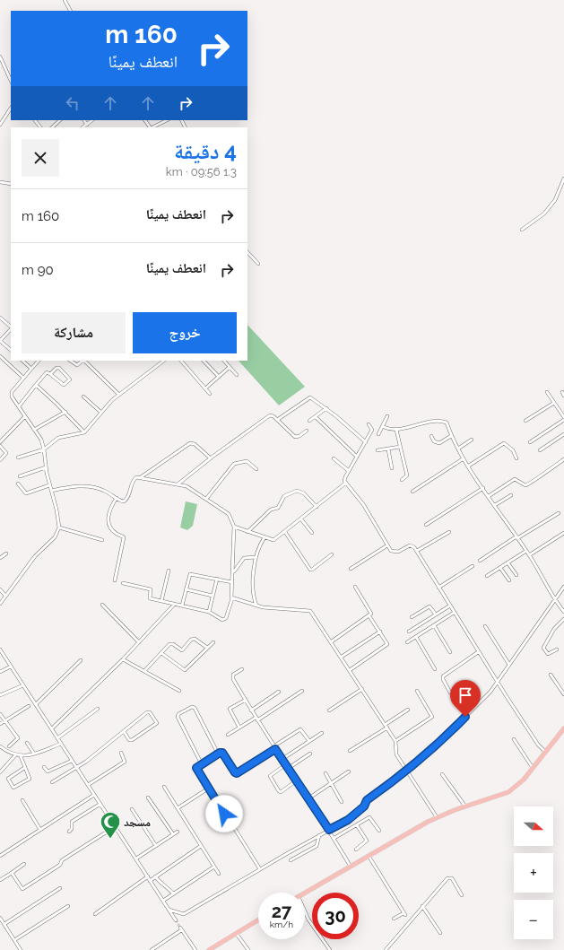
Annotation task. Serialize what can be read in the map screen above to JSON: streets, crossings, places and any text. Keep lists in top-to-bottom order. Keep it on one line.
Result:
{"places":{"mosque":["مسجد"]},"north":"right","page":{"turn":["160 m","انعطف يمينًا"],"heading":["4 دقيقة","1.3 km · 09:56"],"list":[{"name":"انعطف يمينًا","value":"160 m"},{"name":"انعطف يمينًا","value":"90 m"}],"buttons":["خروج","مشاركة"],"map_buttons":["+","−"],"speed":"27 km/h","limit":"30"}}
